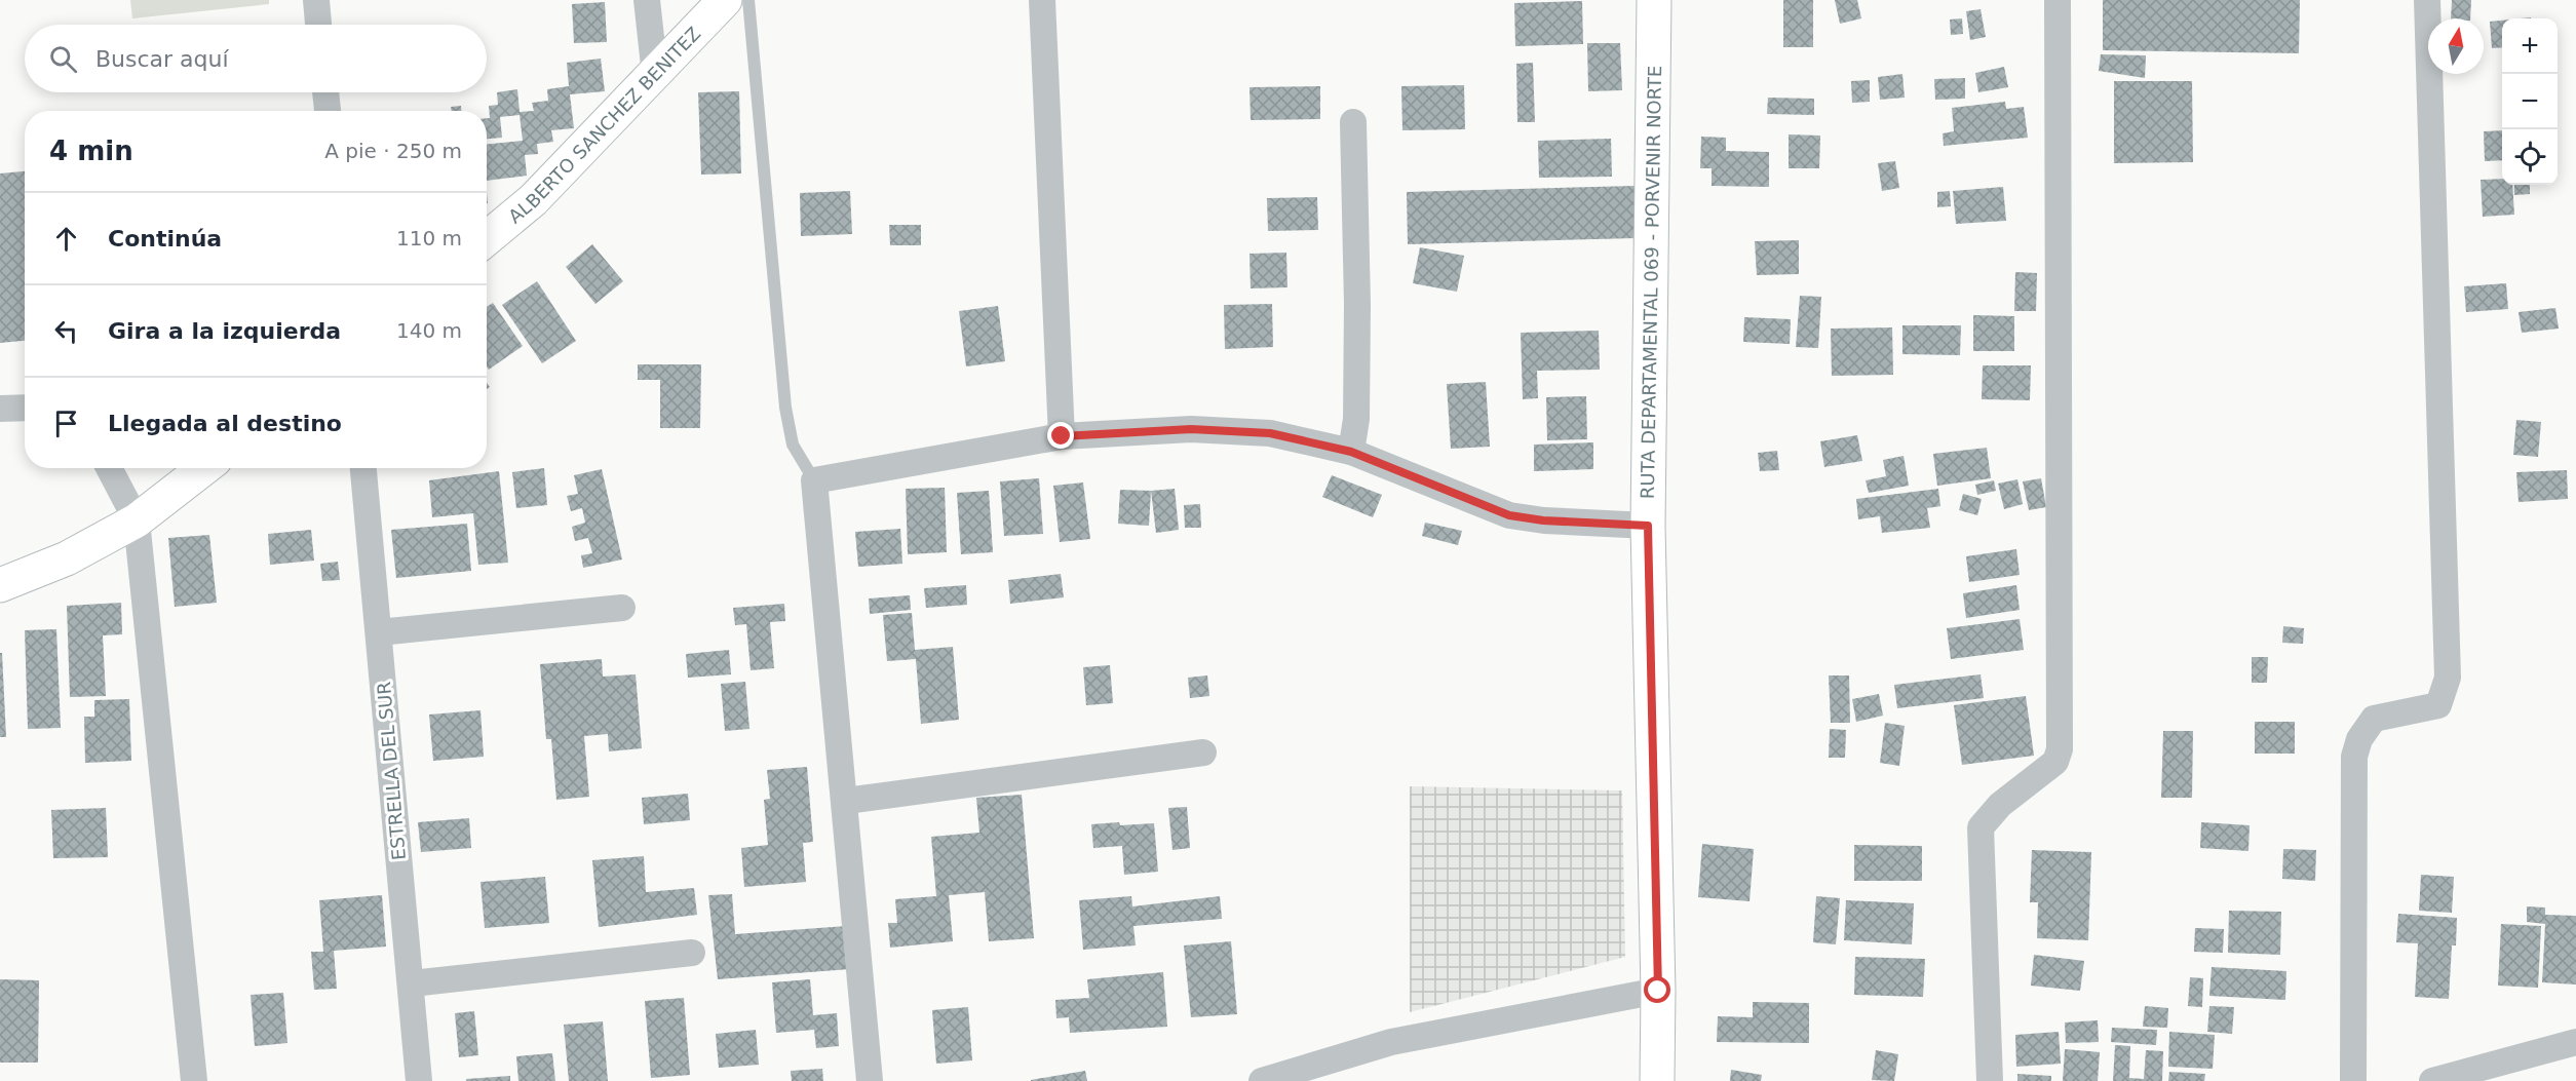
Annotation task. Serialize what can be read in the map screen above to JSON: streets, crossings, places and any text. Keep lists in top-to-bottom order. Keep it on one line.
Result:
{"streets":{"main road":["ALBERTO SANCHEZ BENITEZ","RUTA DEPARTAMENTAL 069 - PORVENIR NORTE"],"street":["ESTRELLA DEL SUR"]},"north":"top","page":{"map_buttons":["+","−"],"search":"Buscar aquí","heading":["4 min","A pie · 250 m"],"list":[["Continúa","110 m"],["Gira a la izquierda","140 m"],"Llegada al destino"]}}
